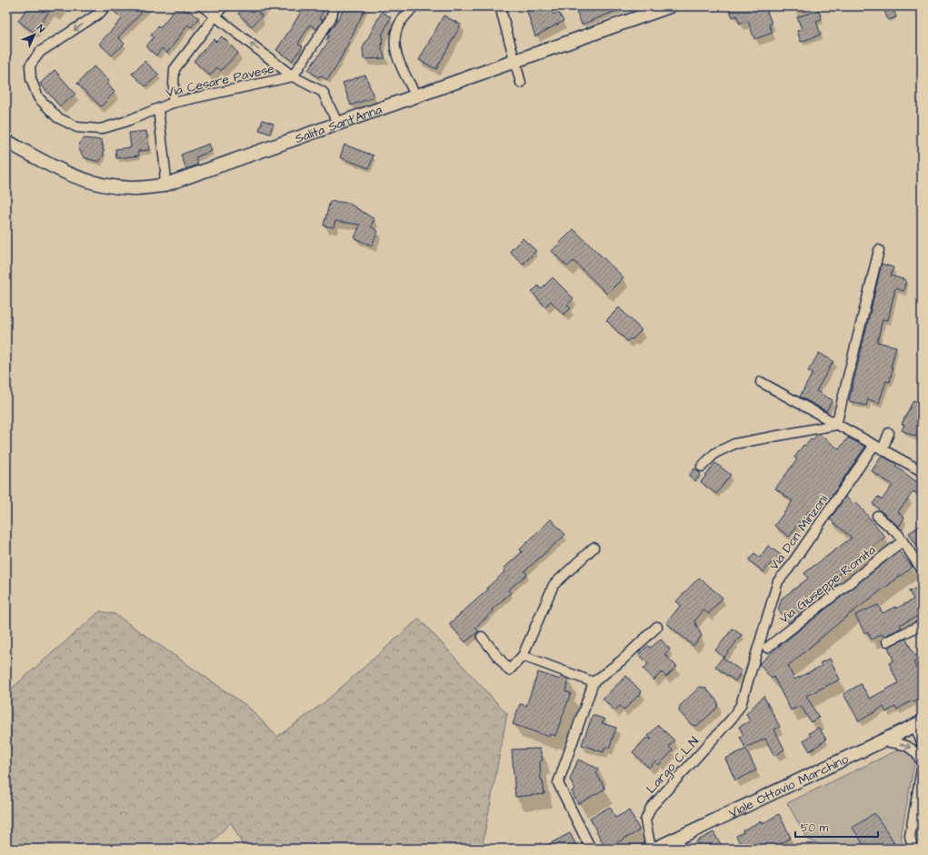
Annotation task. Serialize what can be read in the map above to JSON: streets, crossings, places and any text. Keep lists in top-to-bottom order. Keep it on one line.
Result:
{"streets":{"street":["Via Cesare Pavese","Salita Sant'Anna","Via Don Minzoni","Via Giuseppe Romita","Largo C.L.N.","Viale Ottavio Marchino"]},"crossings":[["Via Cesare Pavese","Salita Sant'Anna"],["Via Don Minzoni","Largo C.L.N."]],"scale_bar":"50 m","north":"top right"}
